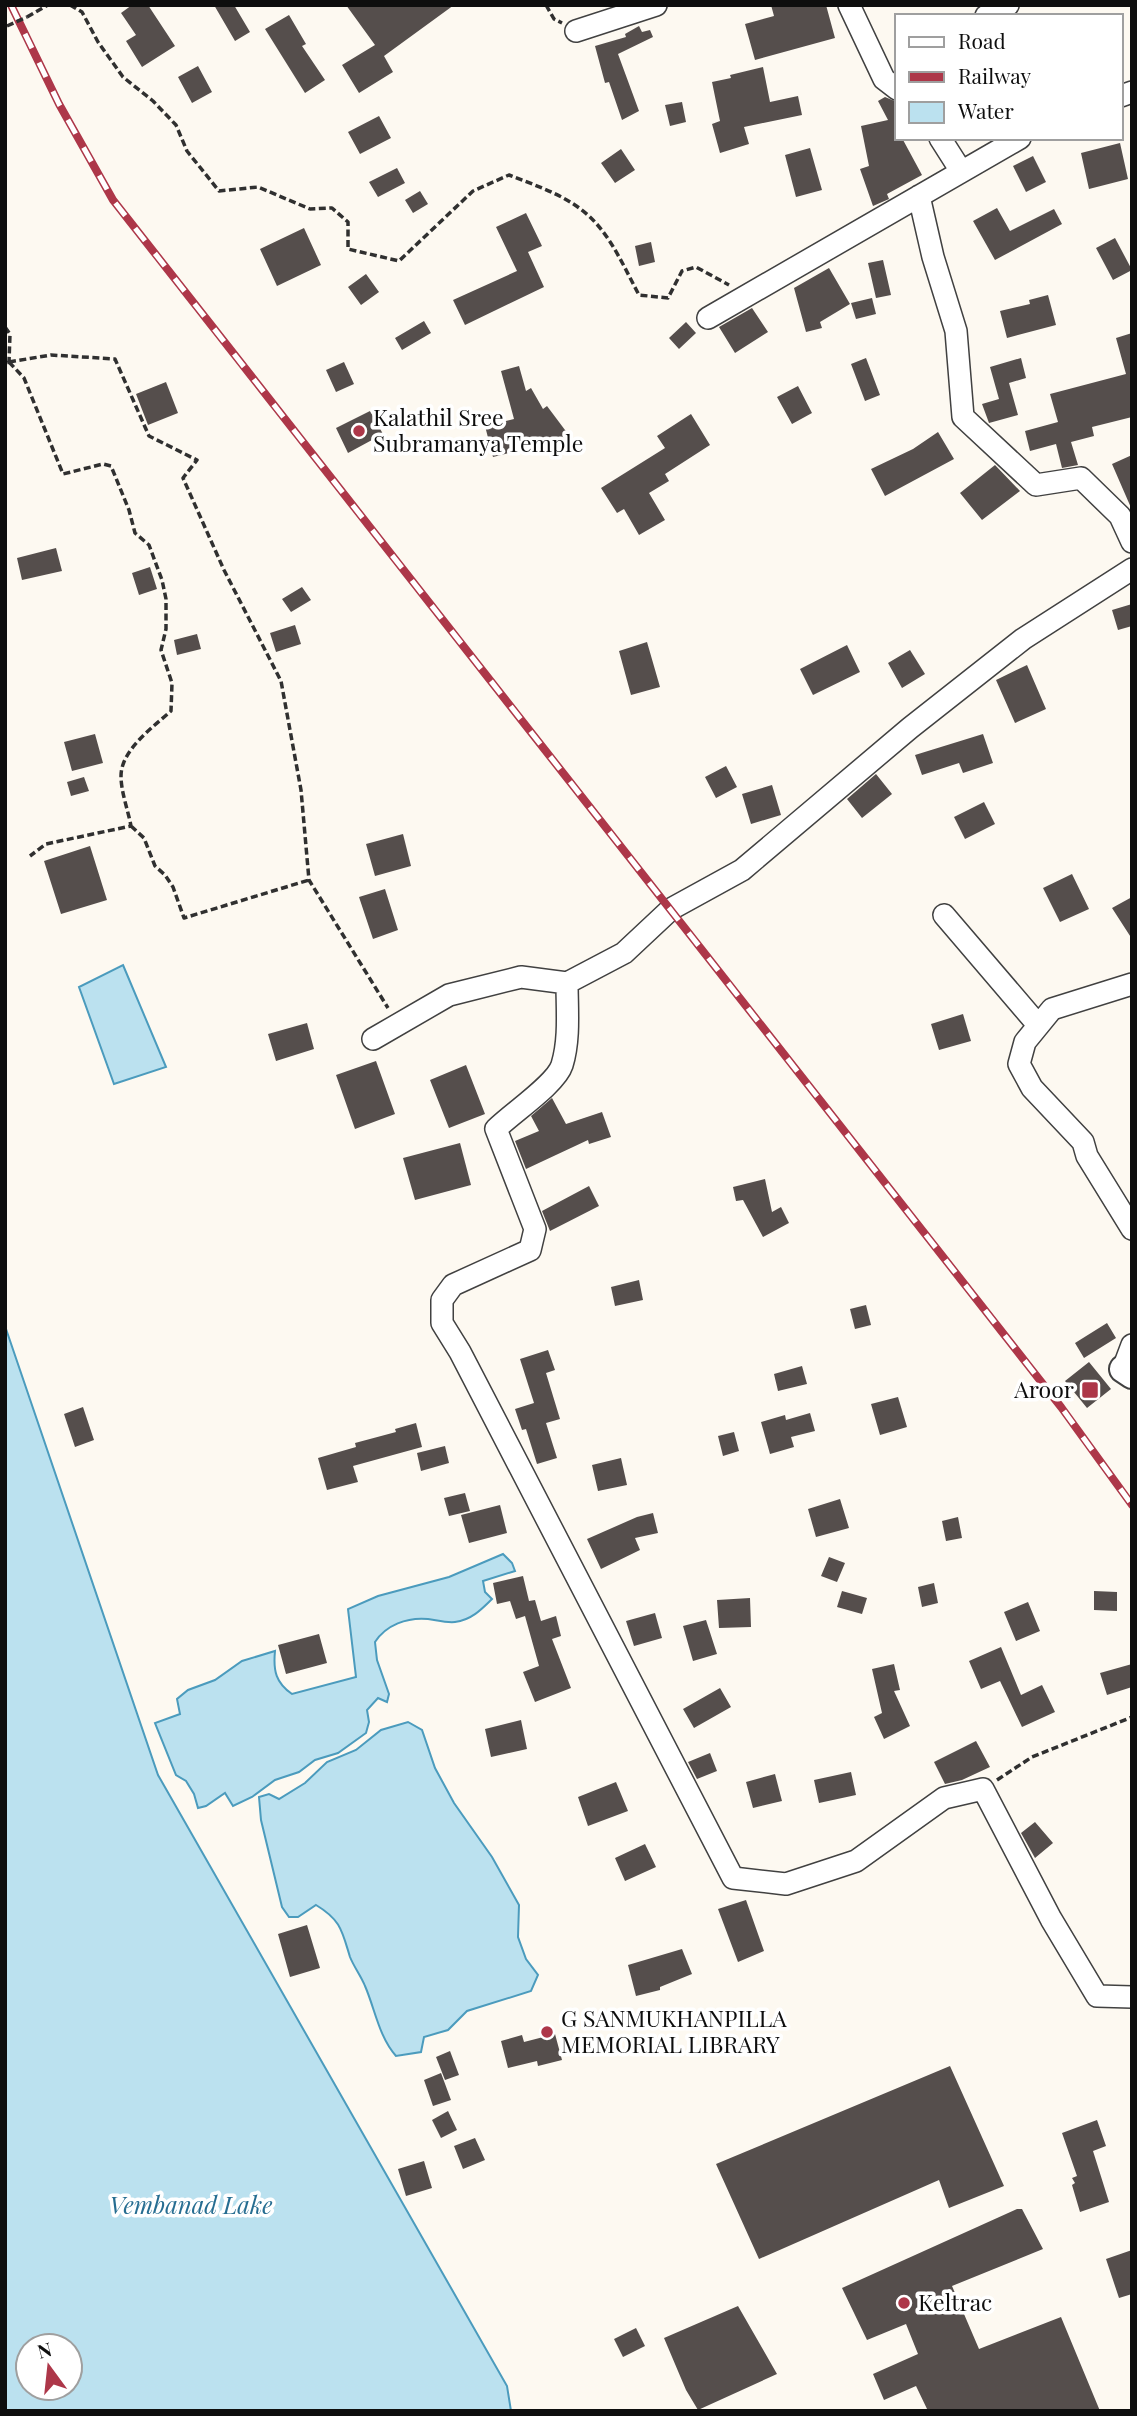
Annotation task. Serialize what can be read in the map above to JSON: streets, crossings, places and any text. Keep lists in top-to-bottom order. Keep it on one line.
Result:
{"water":["Vembanad Lake"],"places":{"other":["Kalathil Sree Subramanya Temple","G SANMUKHANPILLA MEMORIAL LIBRARY","Keltrac"],"transit":["Aroor"]},"legend":["Road","Railway","Water"],"north":"top"}
